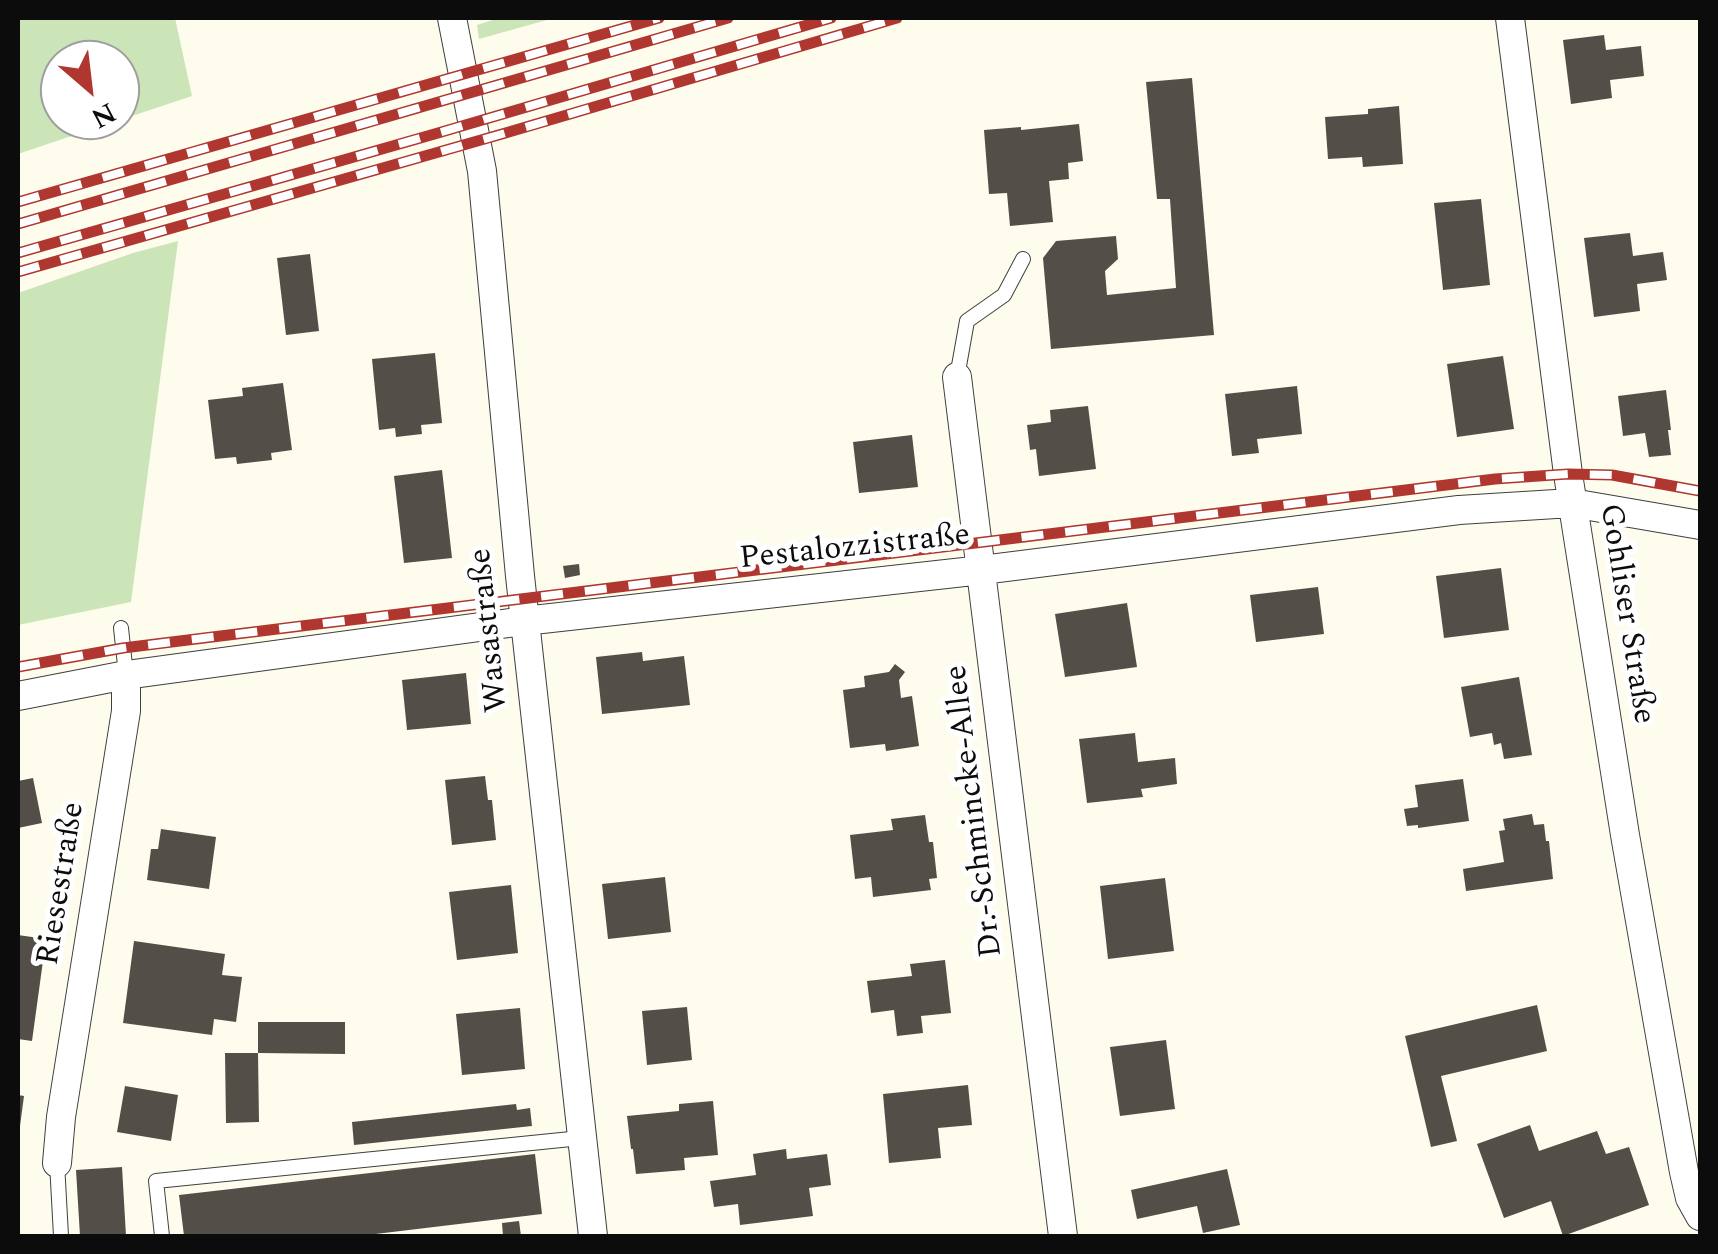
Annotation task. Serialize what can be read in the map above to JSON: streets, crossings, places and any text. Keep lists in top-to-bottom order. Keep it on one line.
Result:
{"streets":{"street":["Pestalozzistraße","Gohliser Straße","Wasastraße","Dr.-Schmincke-Allee","Riesestraße"]},"crossings":[["Pestalozzistraße","Gohliser Straße"],["Pestalozzistraße","Wasastraße"],["Pestalozzistraße","Dr.-Schmincke-Allee"],["Pestalozzistraße","Riesestraße"]],"north":"bottom right"}
